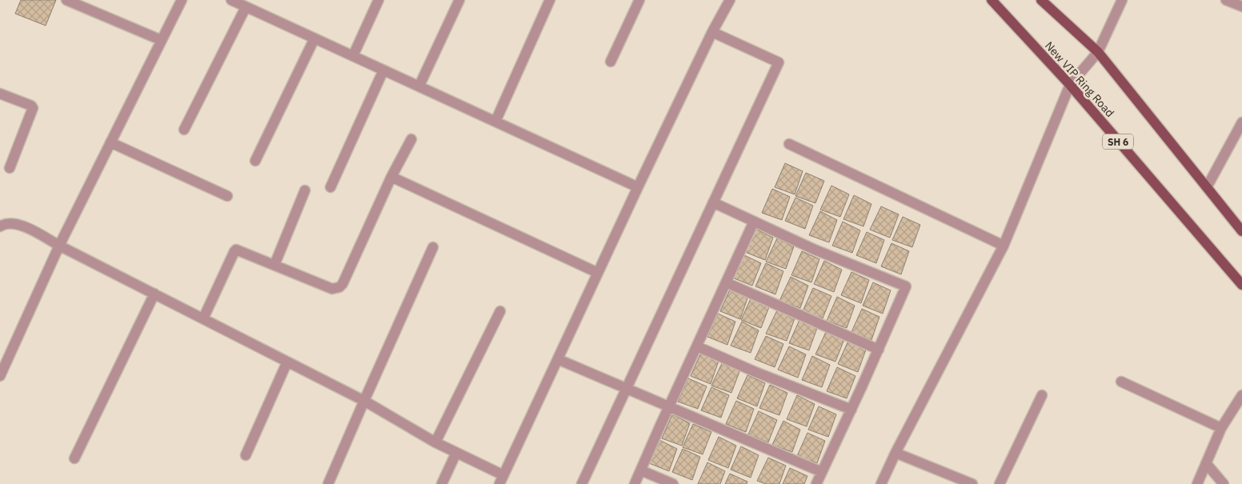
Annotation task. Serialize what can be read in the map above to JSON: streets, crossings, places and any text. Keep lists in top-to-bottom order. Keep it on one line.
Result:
{"streets":{"main road":["New VIP Ring Road","SH 6"]}}
